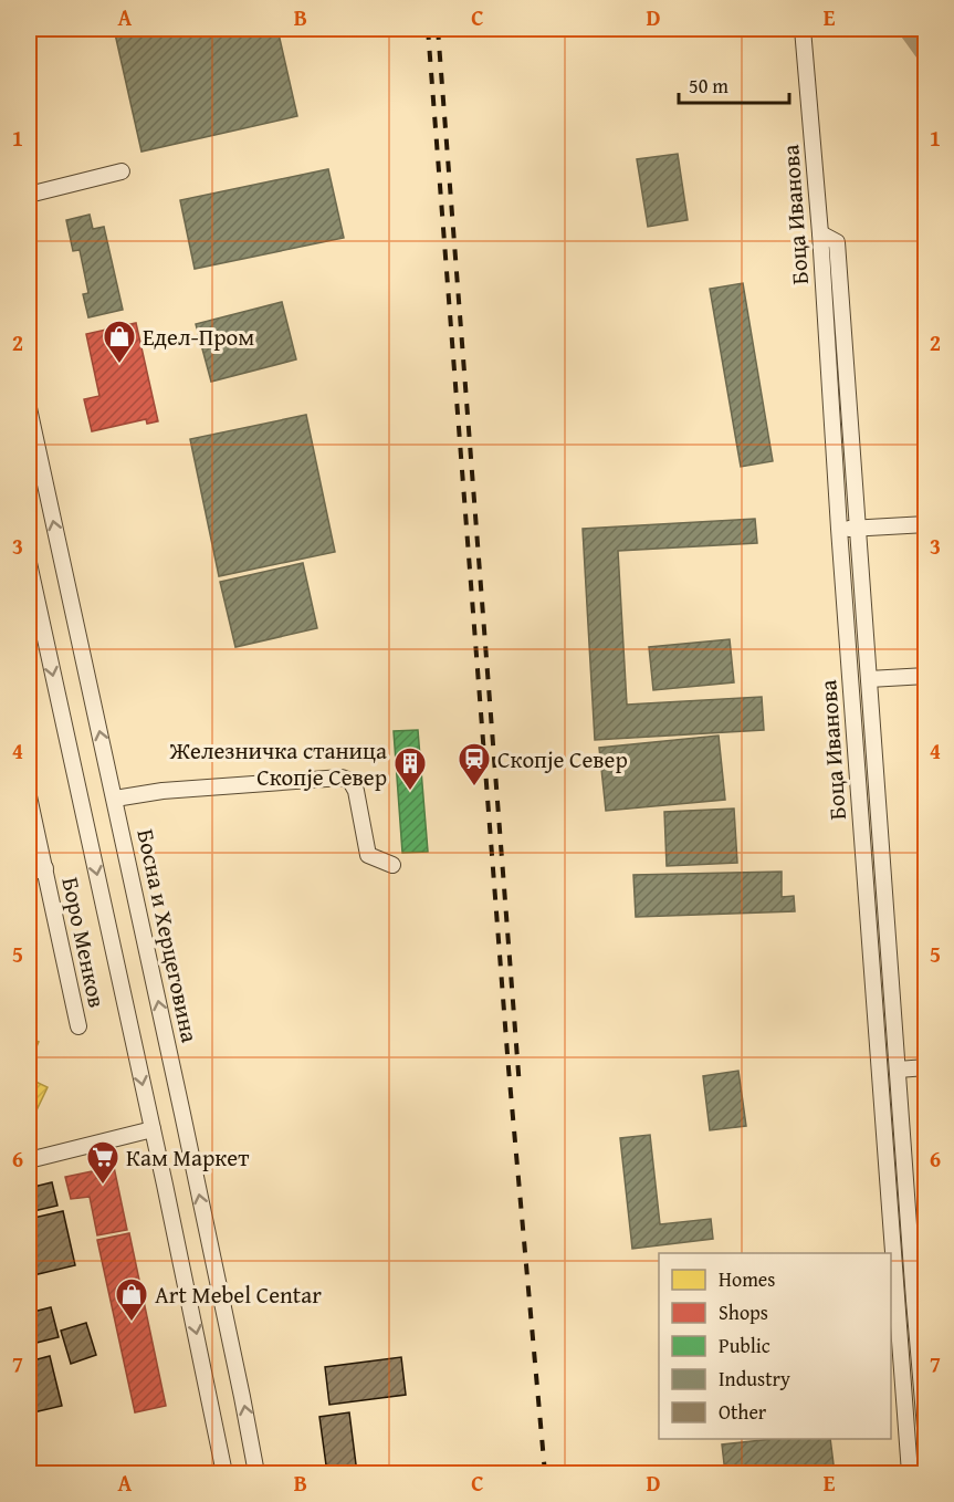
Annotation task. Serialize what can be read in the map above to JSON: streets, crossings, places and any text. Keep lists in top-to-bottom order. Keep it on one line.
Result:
{"streets":{"street":["Боца Иванова","Босна и Херцеговина","Боро Менков"]},"places":{"shop":["Едел-Пром","Art Mebel Centar"],"station":["Скопје Север"],"building":["Железничка станица Скопје Север"],"supermarket":["Кам Маркет"]},"legend":["Homes","Shops","Public","Industry","Other"],"scale_bar":"50 m","grid":{"columns":["A","B","C","D","E"],"rows":["1","2","3","4","5","6","7"]}}
